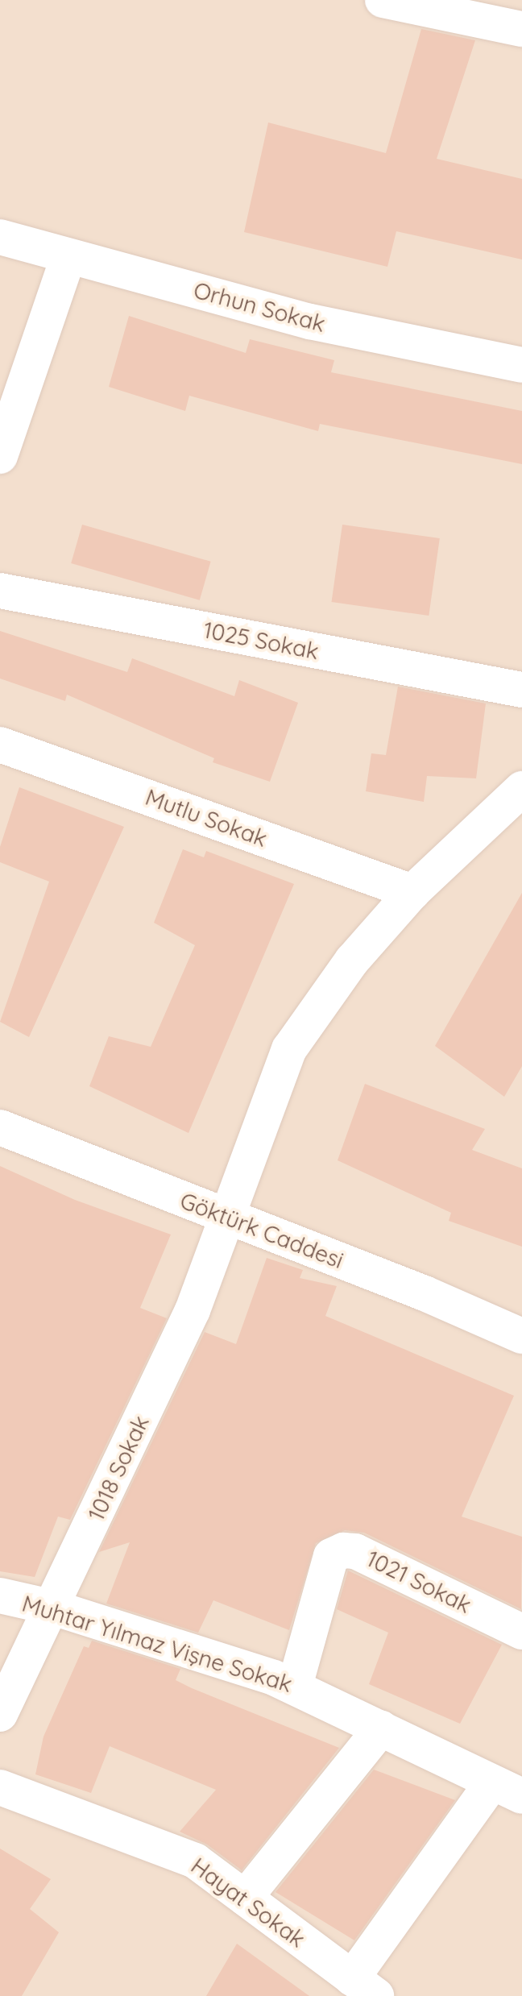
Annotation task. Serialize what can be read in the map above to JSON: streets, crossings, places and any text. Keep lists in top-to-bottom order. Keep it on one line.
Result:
{"streets":{"street":["Orhun Sokak","1025 Sokak","Mutlu Sokak","Göktürk Caddesi","1018 Sokak","1021 Sokak","Muhtar Yılmaz Vişne Sokak","Hayat Sokak"]},"crossings":[["Mutlu Sokak","1018 Sokak"],["Göktürk Caddesi","1018 Sokak"],["1018 Sokak","Muhtar Yılmaz Vişne Sokak"],["1021 Sokak","Muhtar Yılmaz Vişne Sokak"]]}
